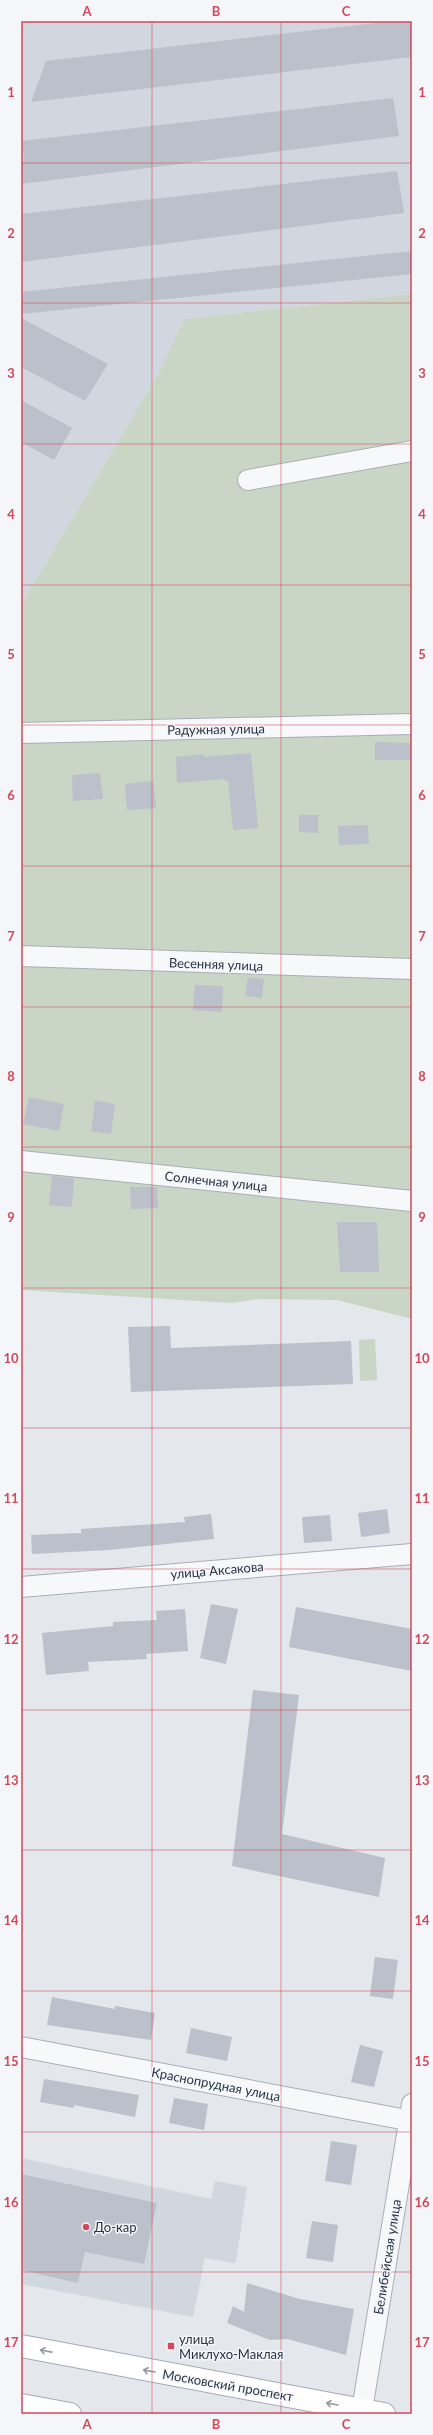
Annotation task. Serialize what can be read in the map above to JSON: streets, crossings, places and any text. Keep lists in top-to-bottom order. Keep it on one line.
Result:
{"streets":{"main road":["Московский проспект"],"street":["Радужная улица","Весенняя улица","Солнечная улица","улица Аксакова","Краснопрудная улица","Белибейская улица"]},"crossings":[["Краснопрудная улица","Белибейская улица"],["Белибейская улица","Московский проспект"]],"one_way":["Московский проспект"],"places":{"other":["До-кар"],"transit":["улица Миклухо-Маклая"]},"grid":{"columns":["A","B","C"],"rows":["1","2","3","4","5","6","7","8","9","10","11","12","13","14","15","16","17"]}}
